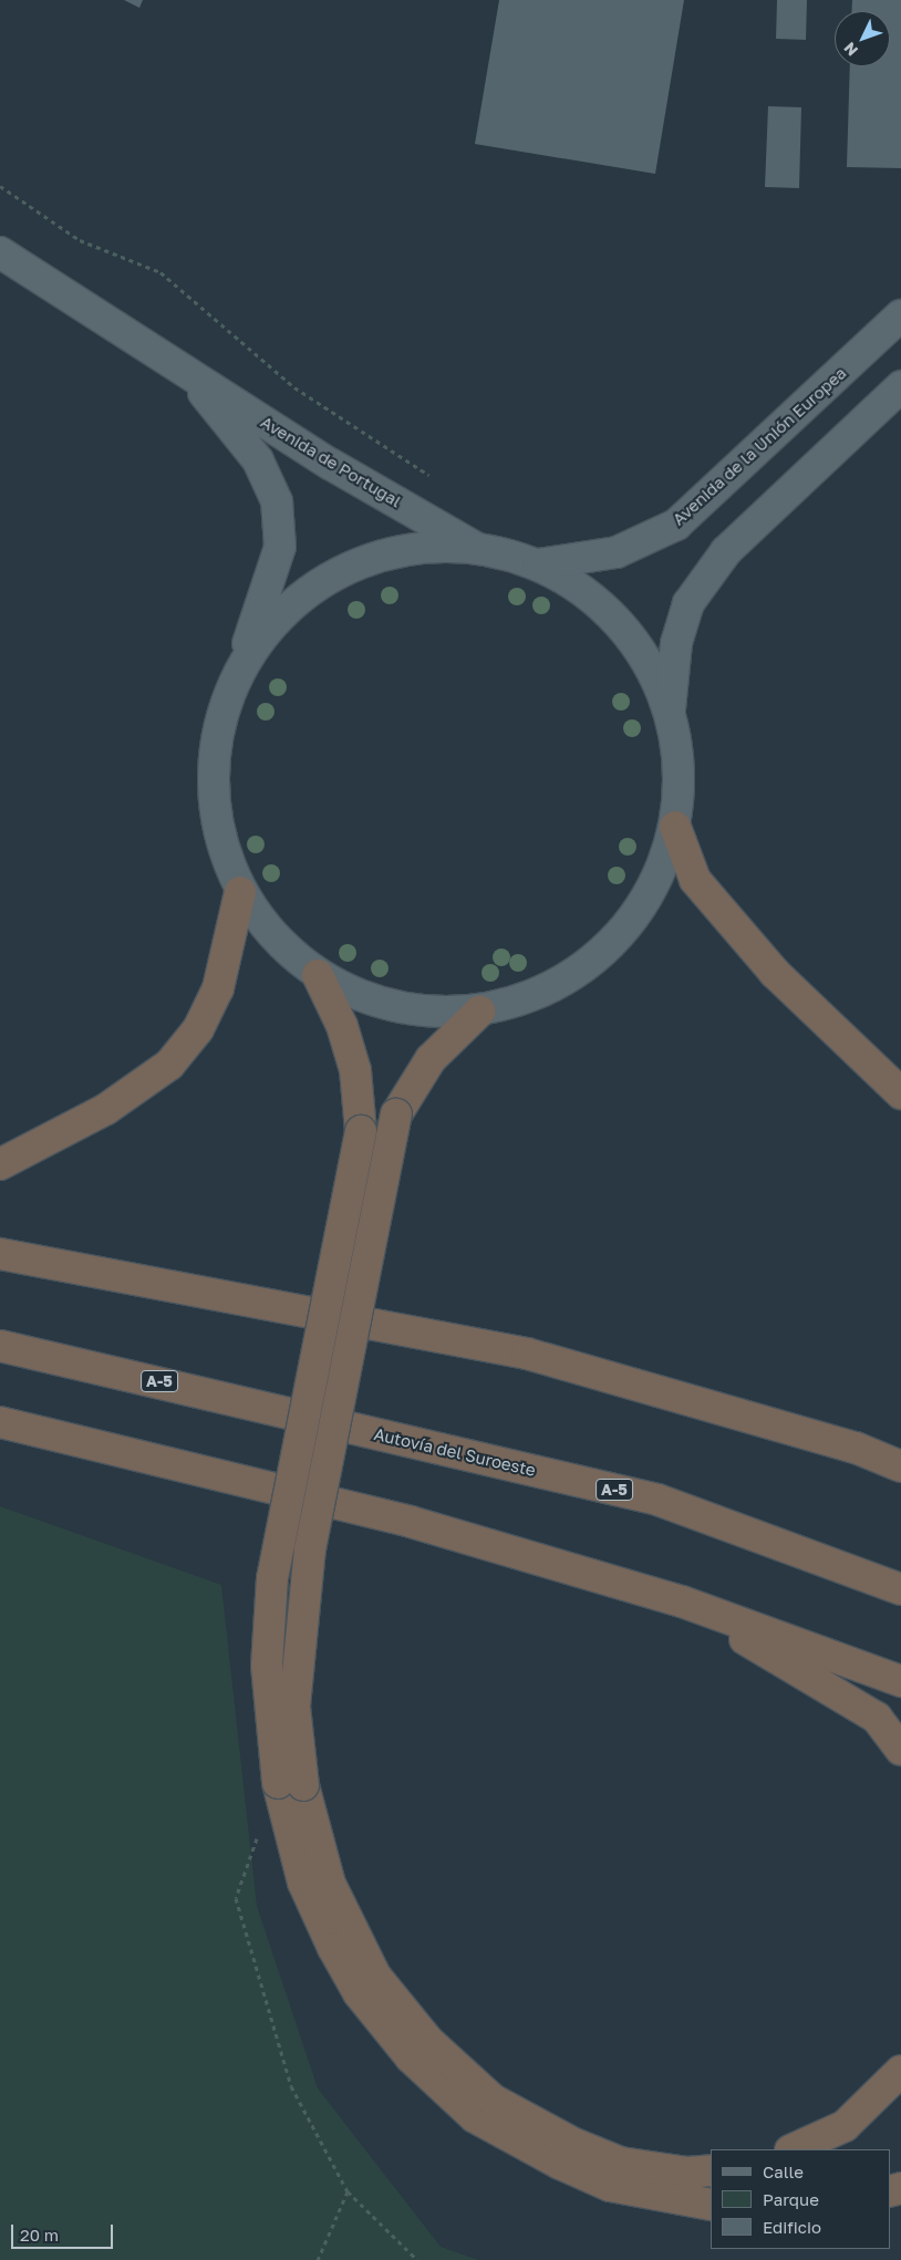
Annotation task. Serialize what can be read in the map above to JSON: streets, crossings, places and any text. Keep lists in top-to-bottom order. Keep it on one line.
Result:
{"streets":{"highway":["A-5","Autovía del Suroeste"],"main road":["Avenida de la Unión Europea","Avenida de Portugal"]},"legend":["Calle","Parque","Edificio"],"scale_bar":"20 m","north":"bottom left"}
